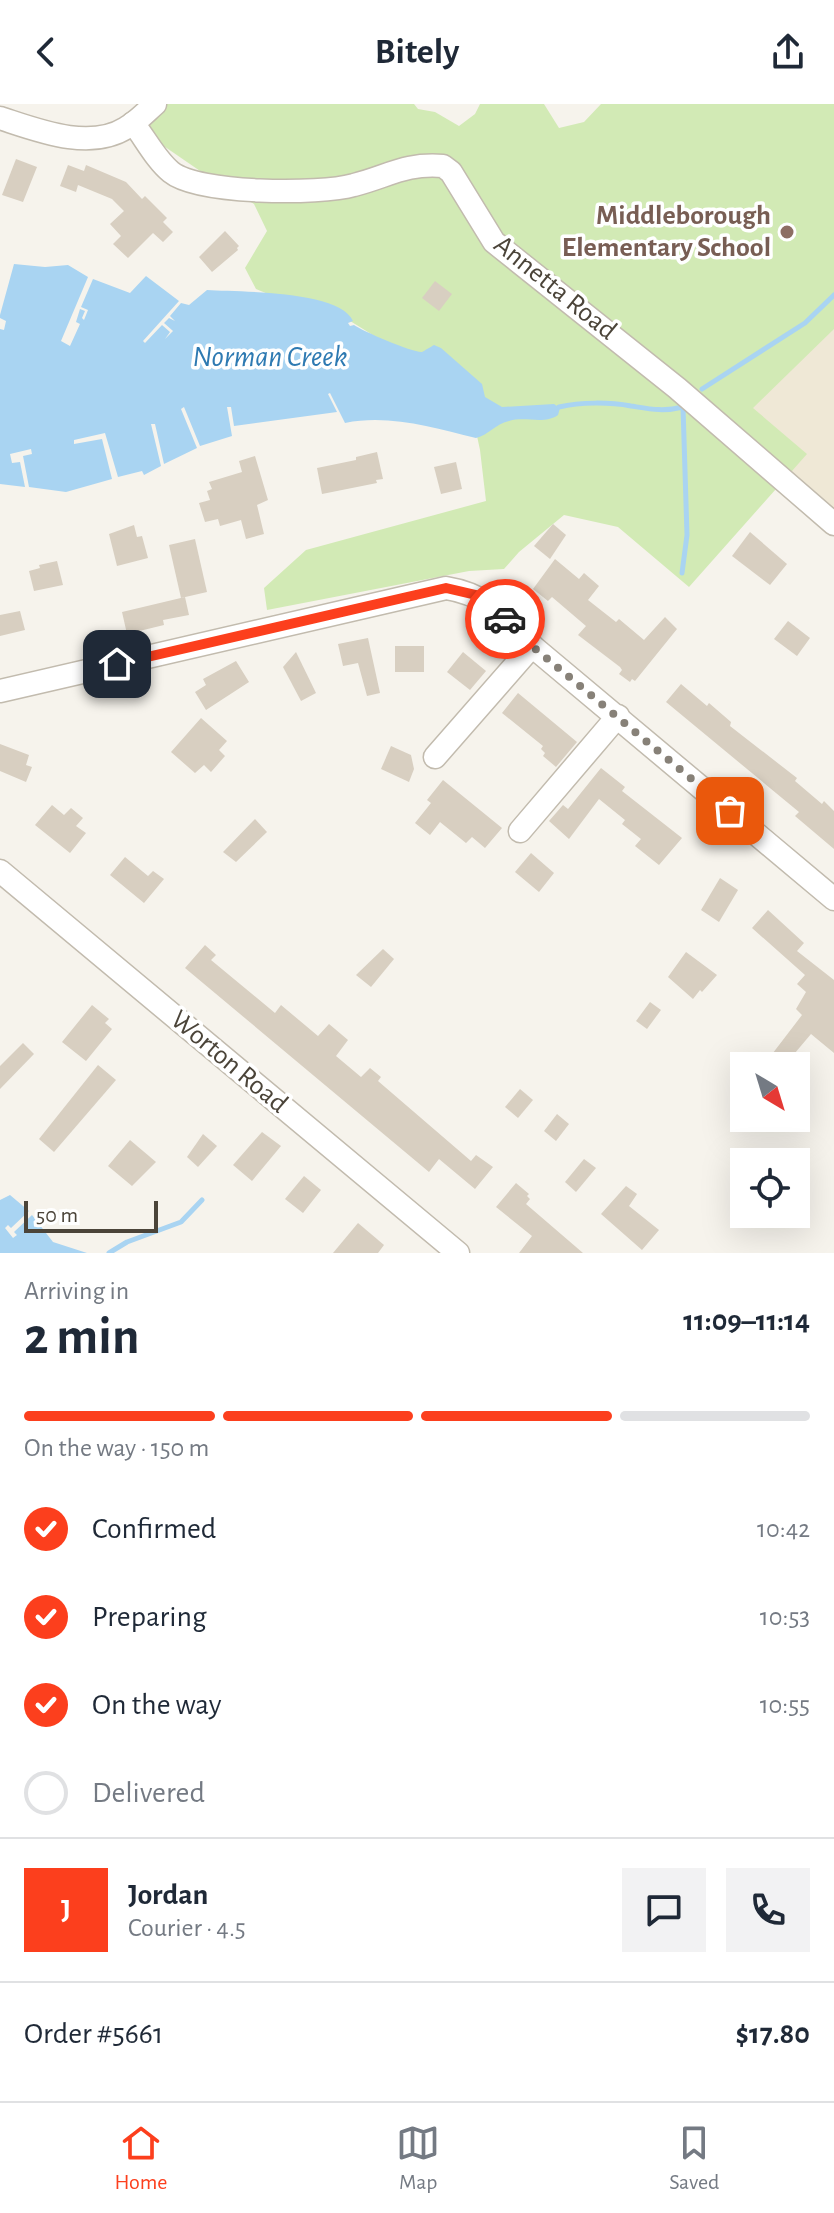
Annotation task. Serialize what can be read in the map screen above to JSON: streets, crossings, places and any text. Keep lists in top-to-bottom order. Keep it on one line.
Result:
{"streets":{"street":["Annetta Road","Worton Road"]},"water":["Norman Creek"],"places":["Middleborough Elementary School"],"scale_bar":"50 m","north":"bottom right","page":{"header":"Bitely","scale":"50 m","heading":["2 min","Arriving in","11:09–11:14"],"panel":["Jordan","Courier · 4.5","Order #5661","$17.80"],"bar":"On the way · 150 m","list":[["Confirmed","10:42"],["Preparing","10:53"],["On the way","10:55"],"Delivered"],"round":"J","tabs":["Home","Map","Saved"]}}
